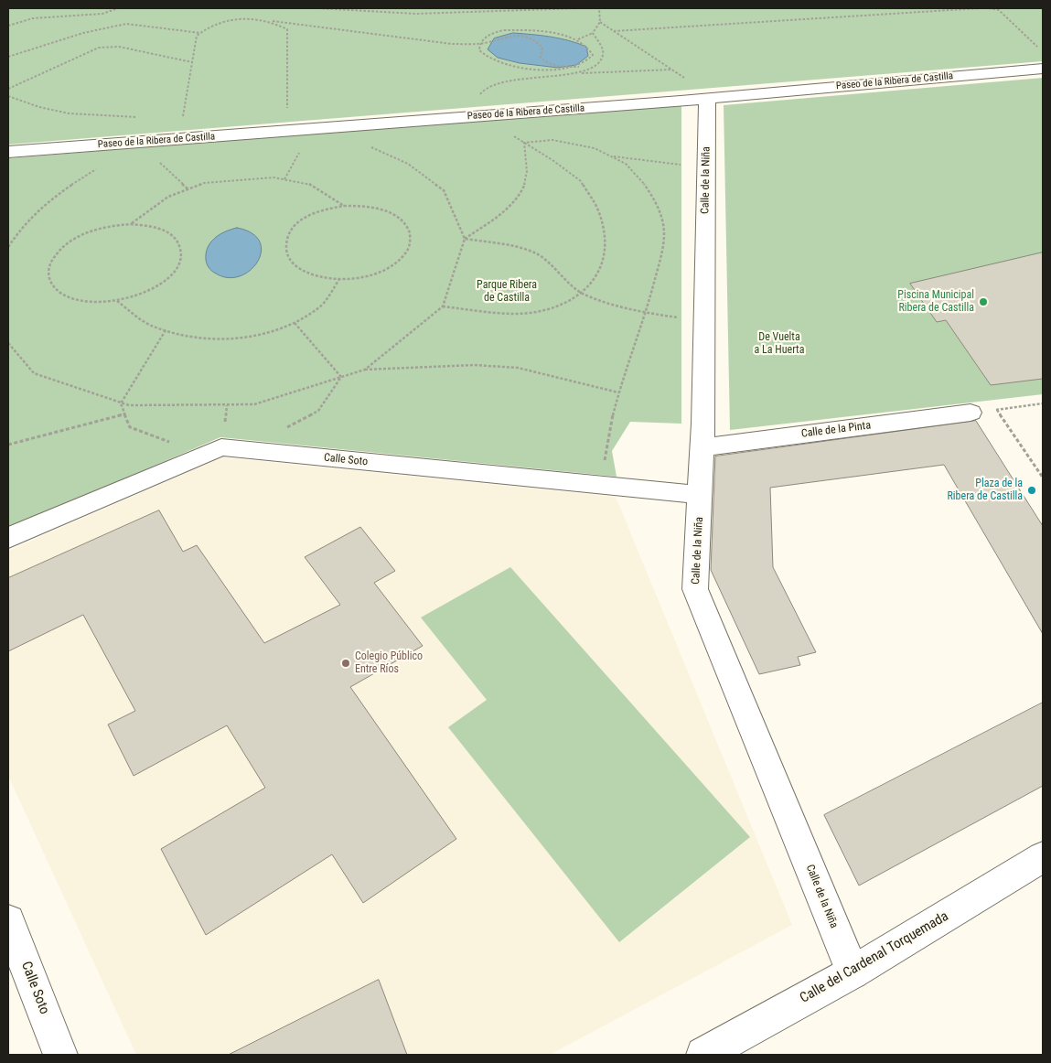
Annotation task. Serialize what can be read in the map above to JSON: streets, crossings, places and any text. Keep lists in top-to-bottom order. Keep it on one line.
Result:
{"streets":{"street":["Paseo de la Ribera de Castilla","Calle de la Niña","Calle de la Pinta","Calle Soto","Calle del Cardenal Torquemada"]},"crossings":[["Paseo de la Ribera de Castilla","Calle de la Niña"],["Calle de la Niña","Calle de la Pinta"],["Calle de la Niña","Calle Soto"],["Calle de la Niña","Calle del Cardenal Torquemada"]],"parks":["Parque Ribera de Castilla","De Vuelta a La Huerta"],"places":["Piscina Municipal Ribera de Castilla","Plaza de la Ribera de Castilla","Colegio Público Entre Ríos"]}
